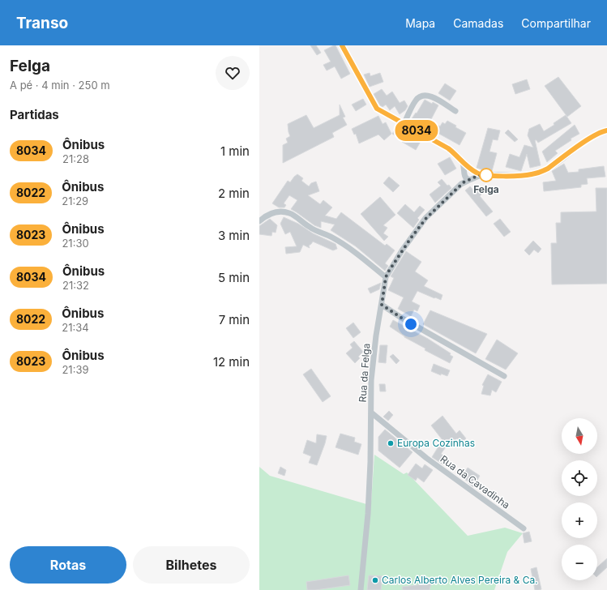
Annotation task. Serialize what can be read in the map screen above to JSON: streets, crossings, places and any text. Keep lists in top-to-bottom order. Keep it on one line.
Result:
{"streets":{"street":["Rua da Felga","Rua da Cavadinha"]},"crossings":[["Rua da Felga","Rua da Cavadinha"]],"places":["Felga","Europa Cozinhas","Carlos Alberto Alves Pereira & Ca."],"lines":["bus line 8034"],"north":"bottom","page":{"header":"Transo","nav":["Mapa","Camadas","Compartilhar"],"heading":[["Felga","A pé · 4 min · 250 m"],"Partidas"],"on_map":"8034","list":[{"mark":"8034","name":"Ônibus","note":"21:28","value":"1 min"},{"mark":"8022","name":"Ônibus","note":"21:29","value":"2 min"},{"mark":"8023","name":"Ônibus","note":"21:30","value":"3 min"},{"mark":"8034","name":"Ônibus","note":"21:32","value":"5 min"},{"mark":"8022","name":"Ônibus","note":"21:34","value":"7 min"},{"mark":"8023","name":"Ônibus","note":"21:39","value":"12 min"}],"map_buttons":["+","−"],"buttons":["Rotas","Bilhetes"]}}
